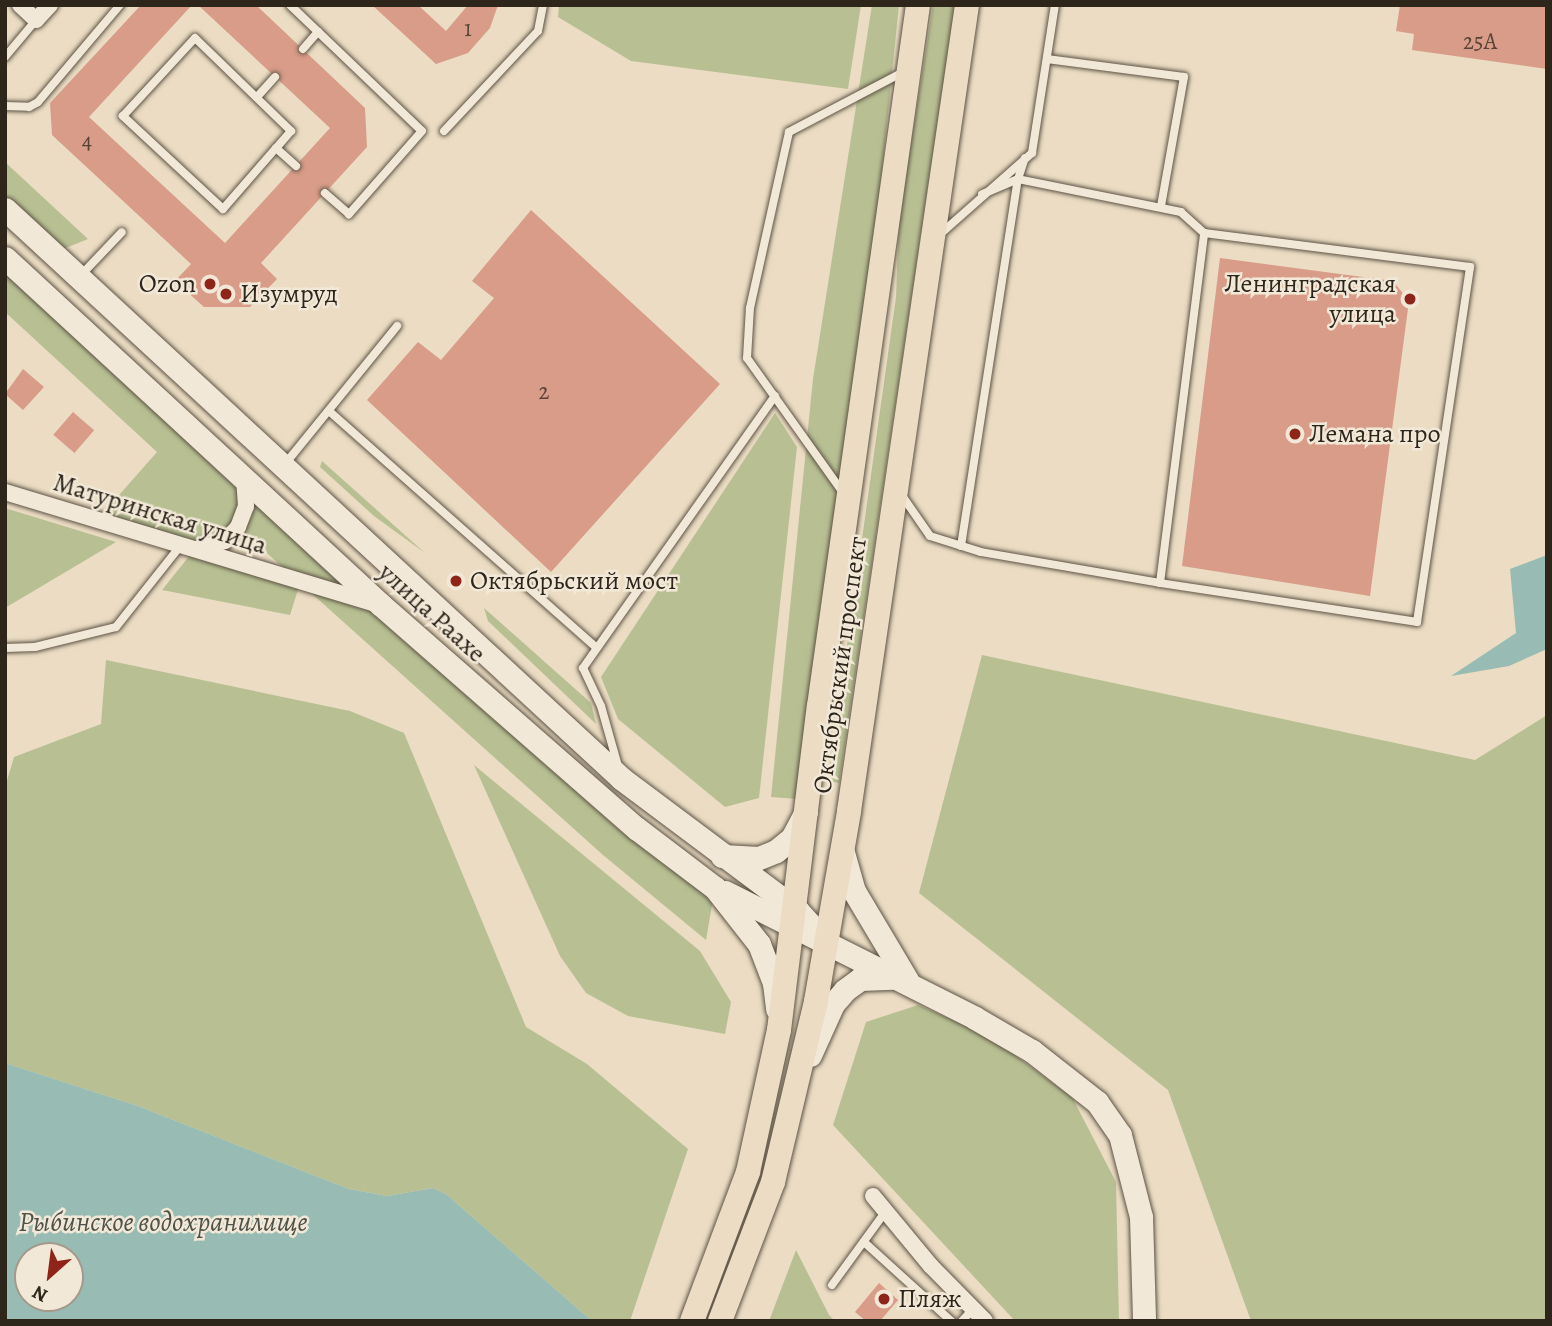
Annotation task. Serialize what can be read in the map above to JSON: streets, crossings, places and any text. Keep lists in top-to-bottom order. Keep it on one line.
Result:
{"streets":{"main road":["улица Раахе","Октябрьский проспект"],"street":["Матуринская улица"]},"crossings":[["Матуринская улица","улица Раахе"],["улица Раахе","Октябрьский проспект"]],"water":["Рыбинское водохранилище"],"places":["Ozon","Изумруд","Ленинградская улица","Лемана про","Октябрьский мост","Пляж"],"house_numbers":["1","25А","4","2"],"north":"bottom left"}
